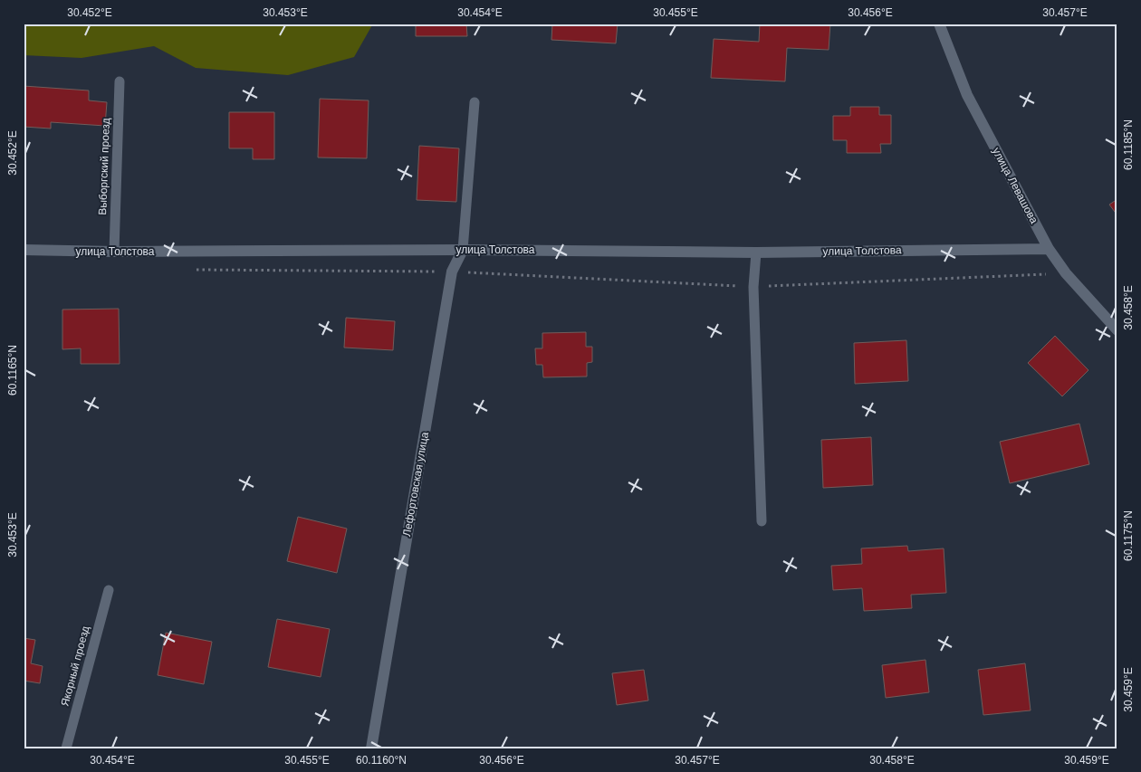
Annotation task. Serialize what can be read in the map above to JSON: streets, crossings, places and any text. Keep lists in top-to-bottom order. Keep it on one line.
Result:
{"streets":{"street":["улица Левашова","улица Толстова","Лефортовская улица"],"lane":["Выборгский проезд","Якорный проезд"]},"crossings":[["Выборгский проезд","улица Толстова"],["улица Левашова","улица Толстова"],["улица Толстова","Лефортовская улица"]],"coordinates":["30.452°E","30.453°E","30.454°E","30.455°E","30.456°E","30.457°E","60.1185°N","30.458°E","60.1165°N","60.1175°N","30.459°E","60.1160°N"]}
